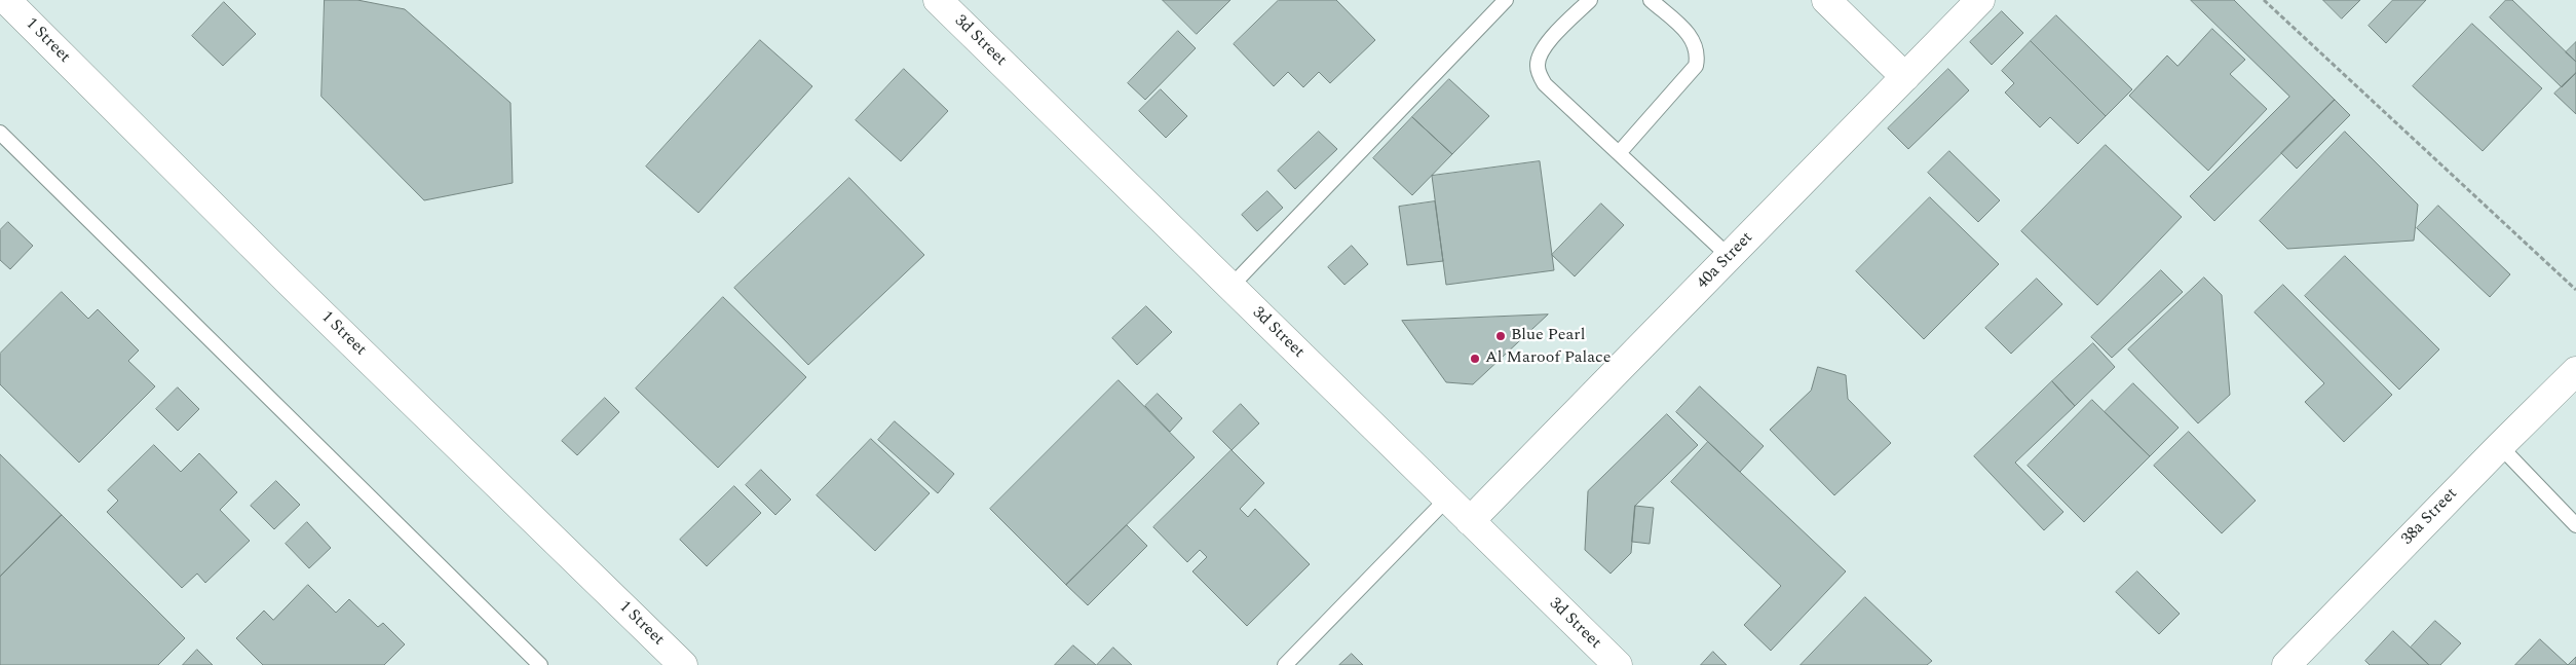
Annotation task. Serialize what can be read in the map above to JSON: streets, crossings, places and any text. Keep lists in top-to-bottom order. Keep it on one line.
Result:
{"streets":{"street":["1 Street","3d Street","40a Street","38a Street"]},"crossings":[["3d Street","40a Street"]],"places":["Blue Pearl","Al Maroof Palace"]}
